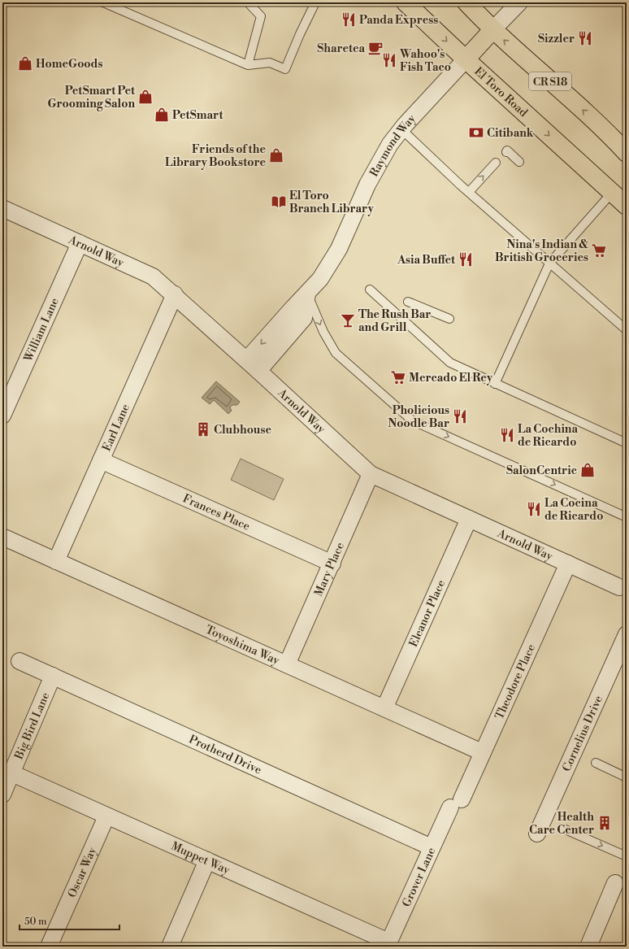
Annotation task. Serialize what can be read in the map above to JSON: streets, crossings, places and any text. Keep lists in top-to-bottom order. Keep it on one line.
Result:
{"streets":{"main road":["CR S18","El Toro Road"],"street":["Raymond Way","Arnold Way","William Lane","Earl Lane","Frances Place","Mary Place","Eleanor Place","Toyoshima Way","Theodore Place","Big Bird Lane","Cornelius Drive","Protherd Drive","Muppet Way","Oscar Way","Grover Lane"]},"crossings":[["El Toro Road","Raymond Way"],["Raymond Way","Arnold Way"],["Arnold Way","William Lane"],["Arnold Way","Earl Lane"],["Arnold Way","Mary Place"],["Arnold Way","Eleanor Place"],["Arnold Way","Theodore Place"],["Earl Lane","Frances Place"],["Earl Lane","Toyoshima Way"],["Frances Place","Mary Place"],["Mary Place","Toyoshima Way"],["Eleanor Place","Toyoshima Way"],["Toyoshima Way","Theodore Place"],["Theodore Place","Grover Lane"],["Big Bird Lane","Protherd Drive"],["Big Bird Lane","Muppet Way"],["Protherd Drive","Grover Lane"],["Muppet Way","Oscar Way"],["Muppet Way","Grover Lane"]],"places":{"restaurant":["Panda Express","Sizzler","Wahoo's Fish Taco","Asia Buffet","Pholicious Noodle Bar","La Cochina de Ricardo","La Cocina de Ricardo"],"cafe":["Sharetea"],"shop":["HomeGoods","PetSmart Pet Grooming Salon","PetSmart","Friends of the Library Bookstore","SalonCentric"],"bank":["Citibank"],"library":["El Toro Branch Library"],"supermarket":["Nina's Indian & British Groceries","Mercado El Rey"],"bar":["The Rush Bar and Grill"],"building":["Clubhouse","Health Care Center"]},"scale_bar":"50 m"}
